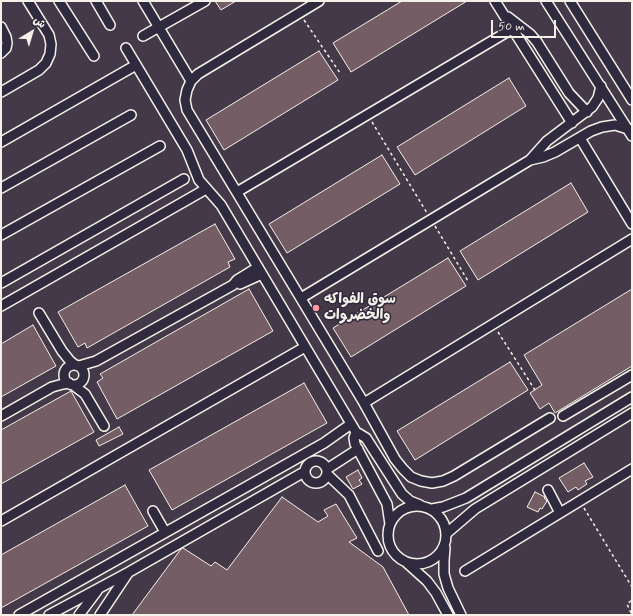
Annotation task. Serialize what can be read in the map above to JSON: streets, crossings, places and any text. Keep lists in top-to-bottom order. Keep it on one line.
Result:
{"places":["سوق الفواكه والخضروات"],"scale_bar":"50 m","north":"top right"}
